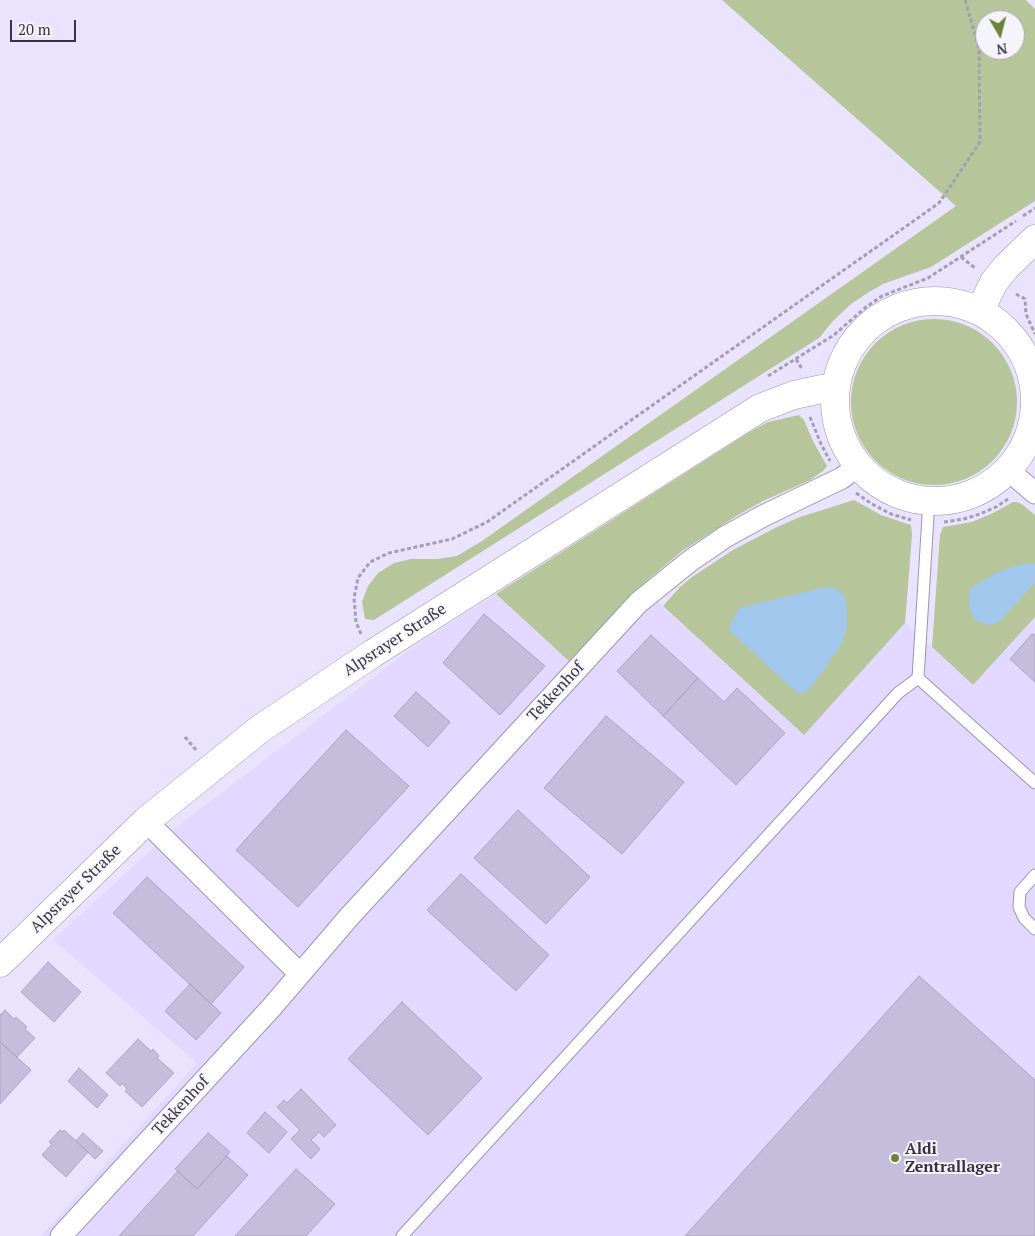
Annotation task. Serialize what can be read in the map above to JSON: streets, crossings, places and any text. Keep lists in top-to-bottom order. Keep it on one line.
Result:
{"streets":{"street":["Alpsrayer Straße","Tekkenhof"]},"places":["Aldi Zentrallager"],"scale_bar":"20 m","north":"bottom"}
